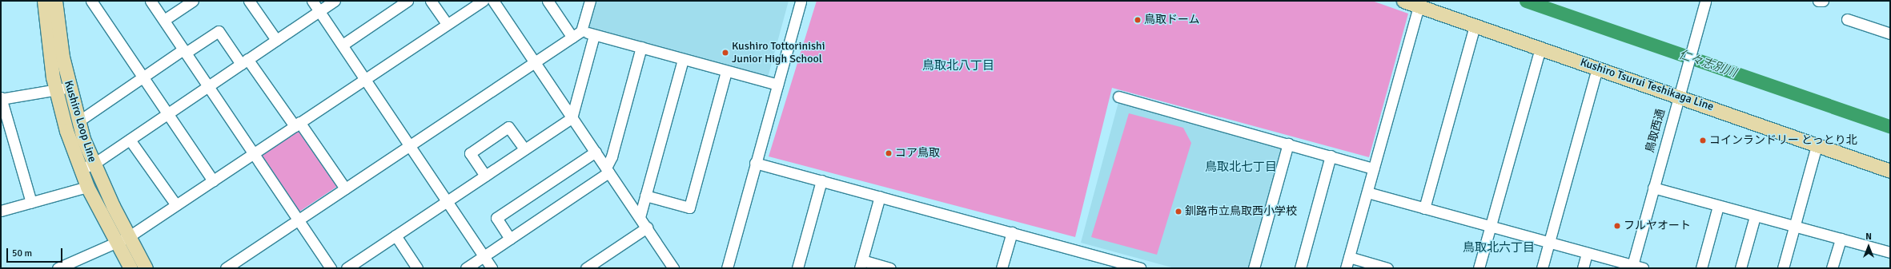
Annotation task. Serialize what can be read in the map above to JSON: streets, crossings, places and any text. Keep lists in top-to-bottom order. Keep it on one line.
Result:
{"streets":{"main road":["Kushiro Tsurui Teshikaga Line","Kushiro Loop Line"],"street":["鳥取西通"]},"crossings":[["Kushiro Tsurui Teshikaga Line","鳥取西通"]],"districts":["鳥取北八丁目","鳥取北七丁目","鳥取北六丁目"],"water":["仁々志別川"],"places":["鳥取ドーム","Kushiro Tottorinishi Junior High School","コインランドリー とっとり北","コア鳥取","釧路市立鳥取西小学校","フルヤオート"],"scale_bar":"50 m","north":"top"}
